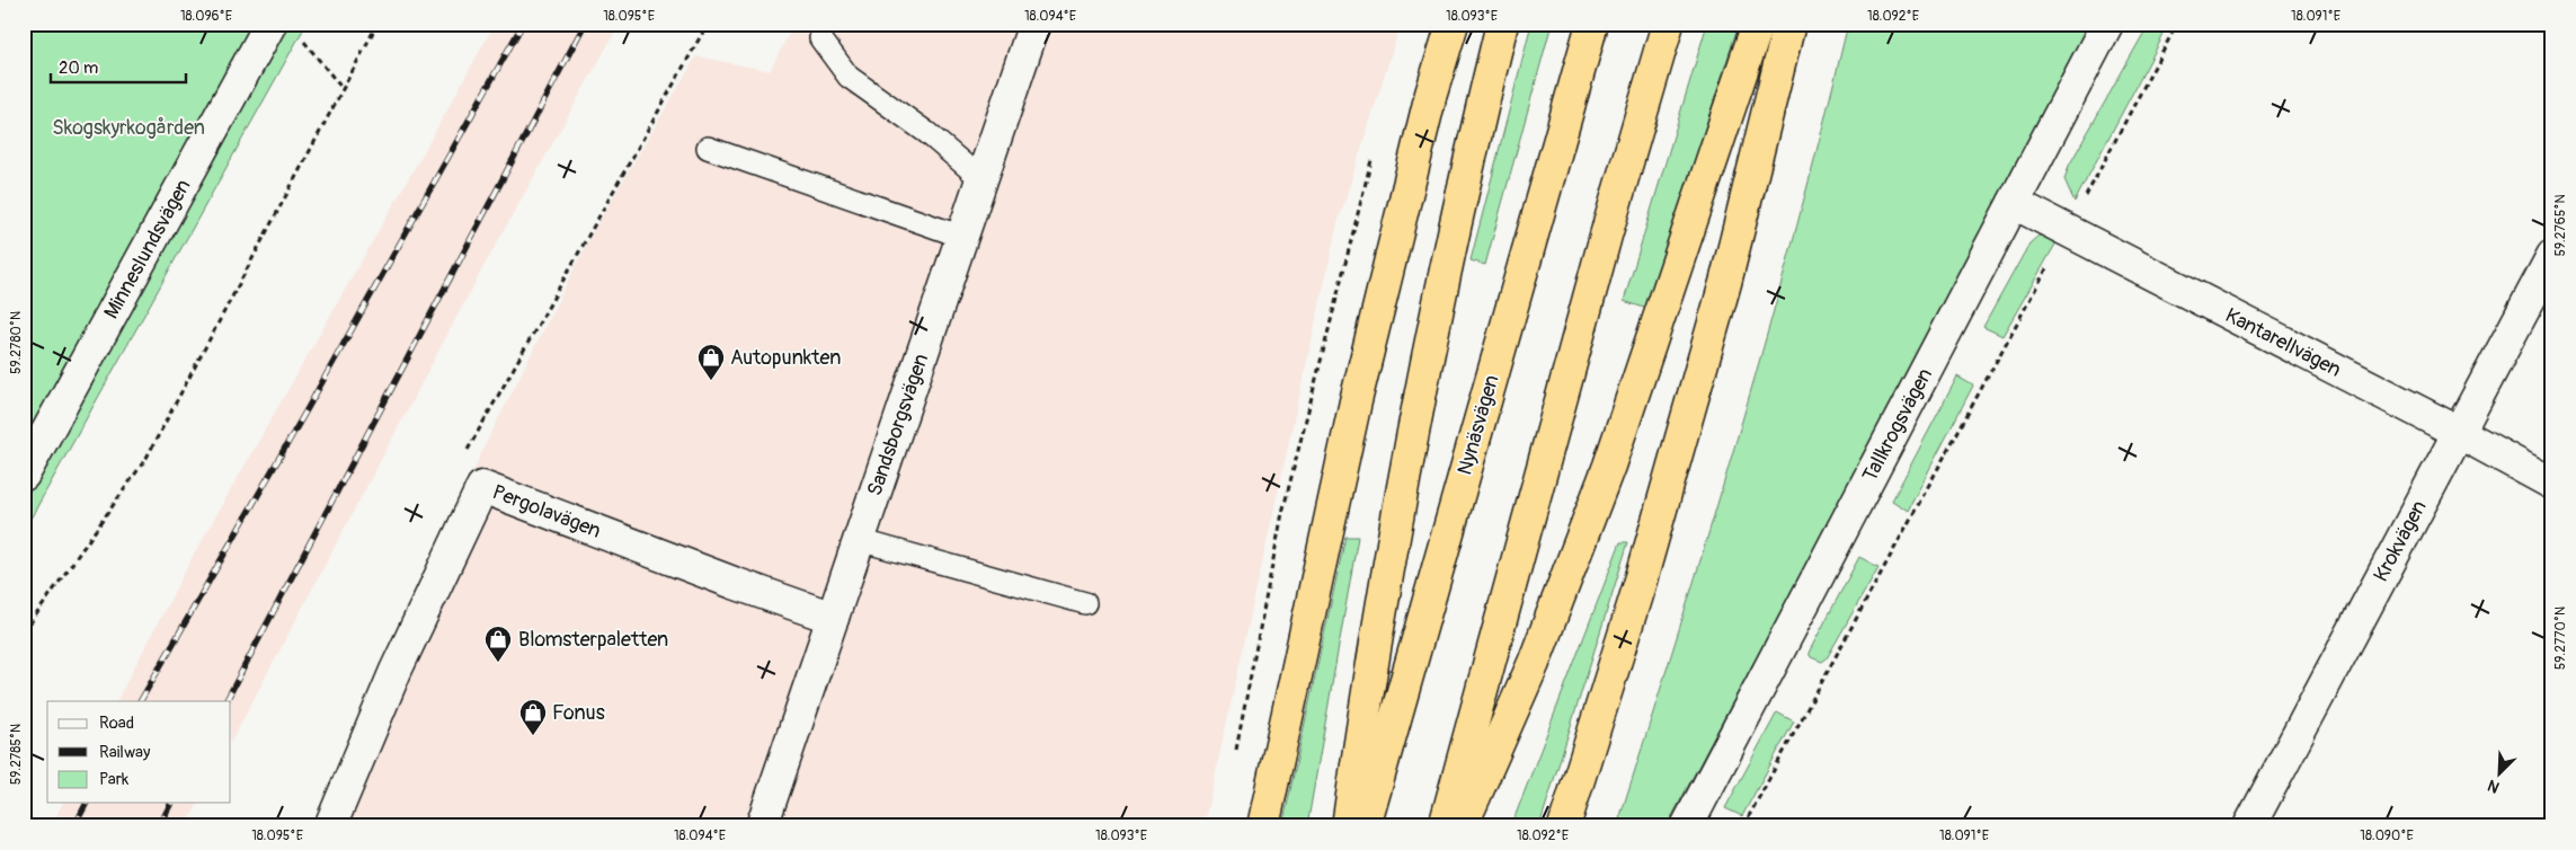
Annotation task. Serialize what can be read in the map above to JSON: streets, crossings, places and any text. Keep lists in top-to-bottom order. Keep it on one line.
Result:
{"streets":{"highway":["Nynäsvägen"],"street":["Minneslundsvägen","Kantarellvägen","Sandsborgsvägen","Tallkrogsvägen","Pergolavägen","Krokvägen"]},"crossings":[["Kantarellvägen","Tallkrogsvägen"],["Kantarellvägen","Krokvägen"],["Sandsborgsvägen","Pergolavägen"]],"parks":["Skogskyrkogården"],"places":{"shop":["Autopunkten","Blomsterpaletten","Fonus"]},"legend":["Road","Railway","Park"],"scale_bar":"20 m","north":"bottom left","coordinates":["18.096°E","18.095°E","18.094°E","18.093°E","18.092°E","18.091°E","59.2765°N","59.2780°N","59.2770°N","59.2785°N","18.090°E"]}
